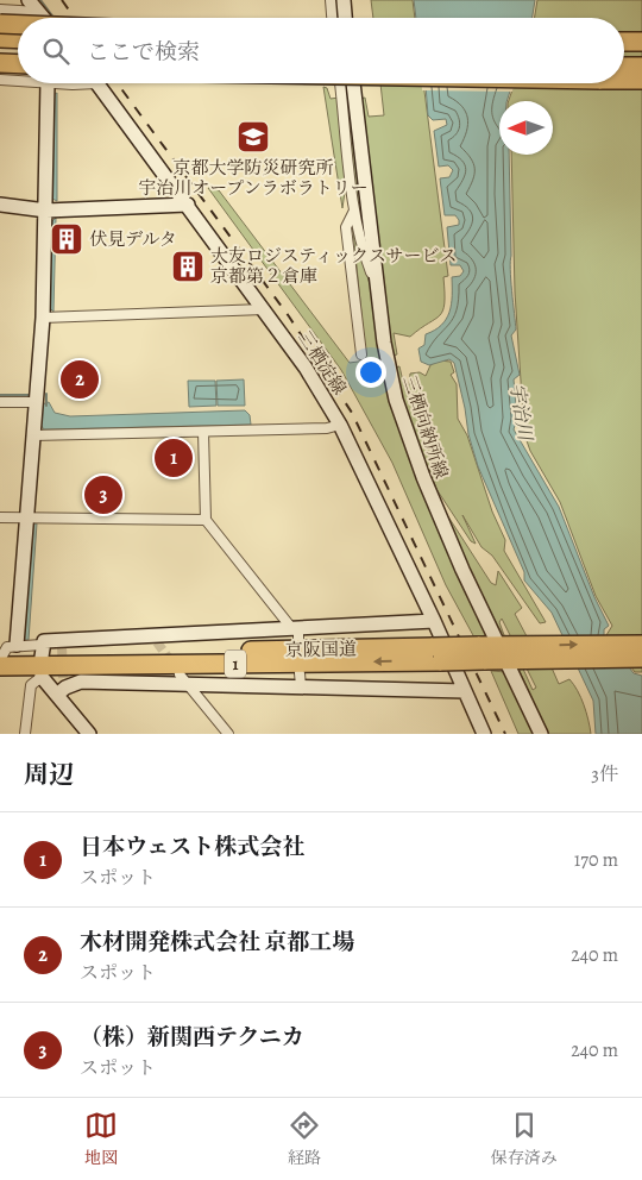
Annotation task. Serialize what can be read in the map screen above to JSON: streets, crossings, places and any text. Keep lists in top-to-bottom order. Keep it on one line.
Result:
{"streets":{"highway":["京阪国道","1"],"street":["三栖淀線","三栖向納所線"]},"crossings":[["三栖向納所線","京阪国道"]],"water":["宇治川"],"places":{"school or university":["京都大学防災研究所 宇治川オープンラボラトリー"],"building":["伏見デルタ","大友ロジスティックスサービス 京都第２倉庫"]},"north":"left","page":{"search":"ここで検索","pins":["2","1","3"],"heading":["周辺","3件"],"list":[{"mark":"1","name":"日本ウェスト株式会社","note":"スポット","value":"170 m"},{"mark":"2","name":"木材開発株式会社 京都工場","note":"スポット","value":"240 m"},{"mark":"3","name":"（株）新関西テクニカ","note":"スポット","value":"240 m"}],"nav":["地図","経路","保存済み"]}}
